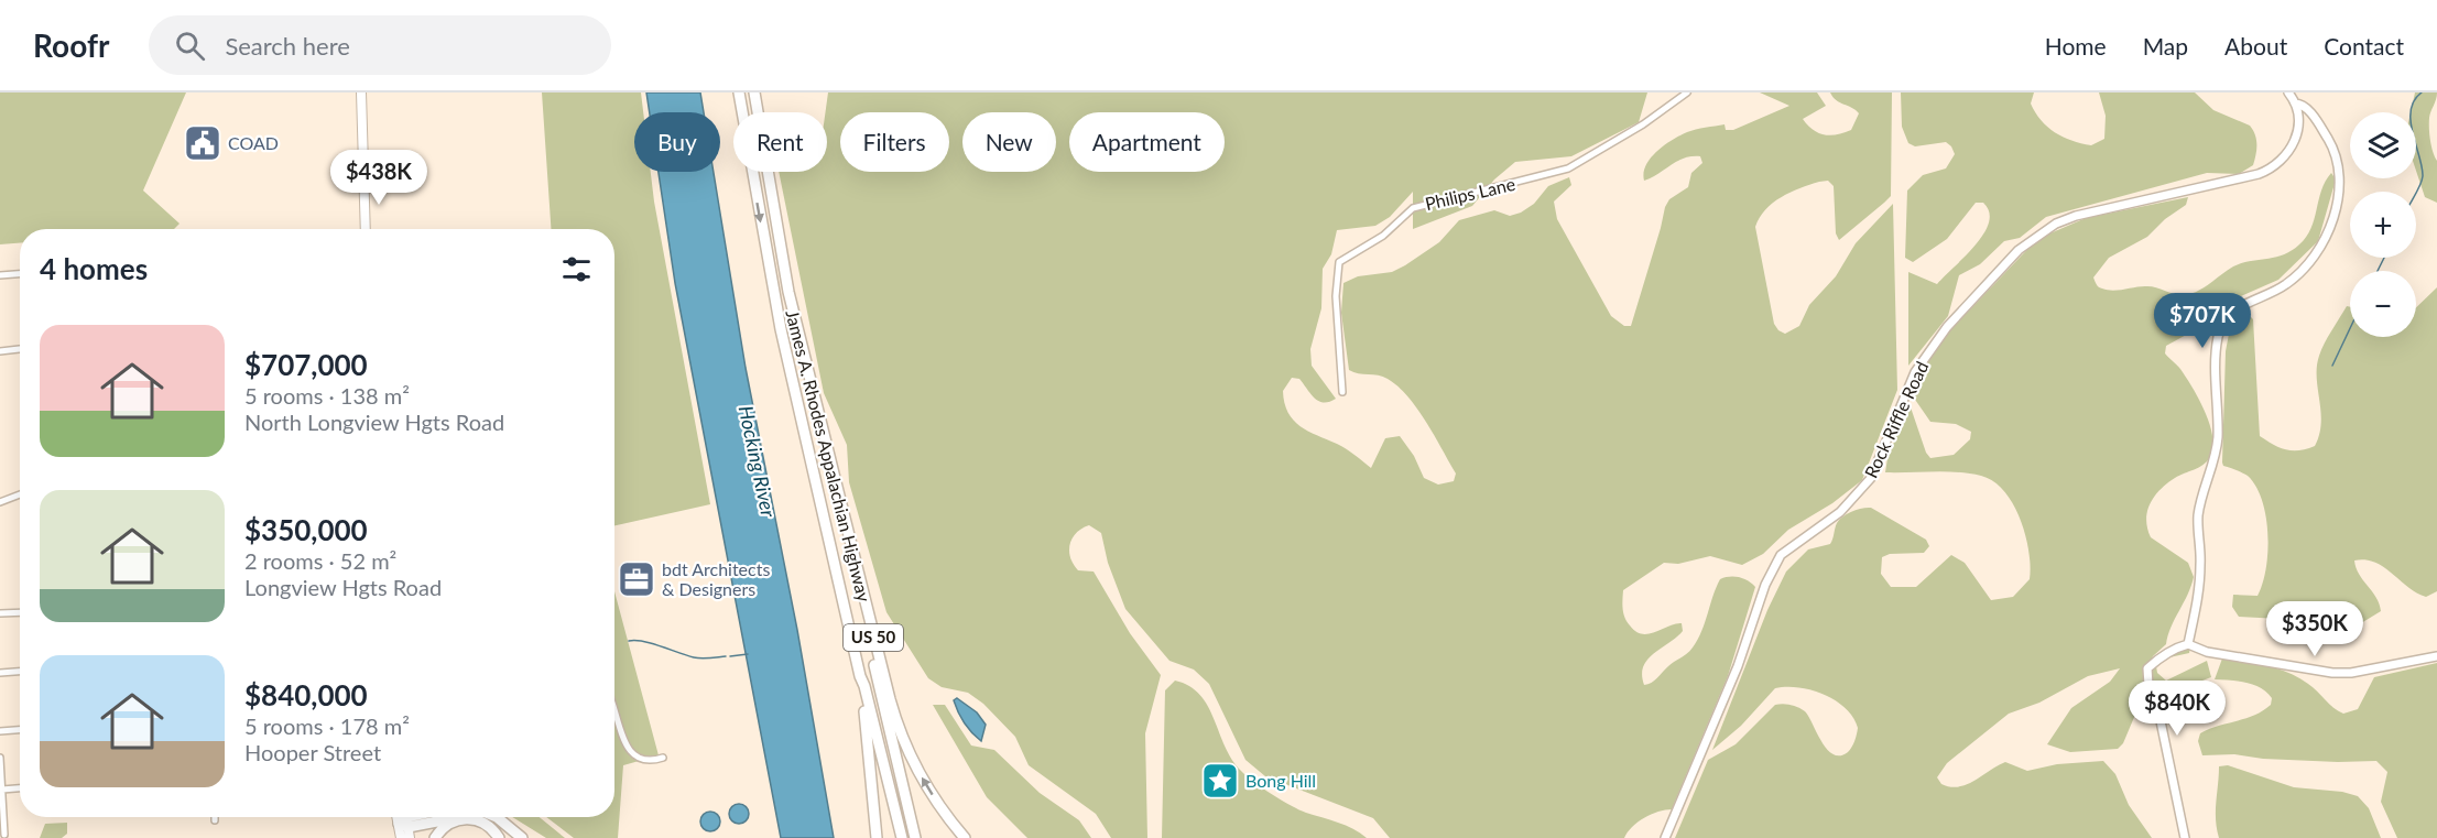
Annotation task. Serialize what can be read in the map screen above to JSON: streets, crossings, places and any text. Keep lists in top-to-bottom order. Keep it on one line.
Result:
{"streets":{"highway":["James A. Rhodes Appalachian Highway","US 50"],"street":["Philips Lane","Rock Riffle Road"]},"water":["Hocking River"],"places":{"public building":["COAD"],"office":["bdt Architects & Designers"],"place":["Bong Hill"]},"page":{"header":"Roofr","search":"Search here","nav":["Home","Map","About","Contact"],"map_buttons":["+","−"],"chip":["Buy","Rent","Filters","New","Apartment"],"price":["$438K","$707K","$350K","$840K"],"heading":"4 homes","list":[{"name":"$707,000","note":"5 rooms · 138 m² · North Longview Hgts Road"},{"name":"$350,000","note":"2 rooms · 52 m² · Longview Hgts Road"},{"name":"$840,000","note":"5 rooms · 178 m² · Hooper Street"}]}}
